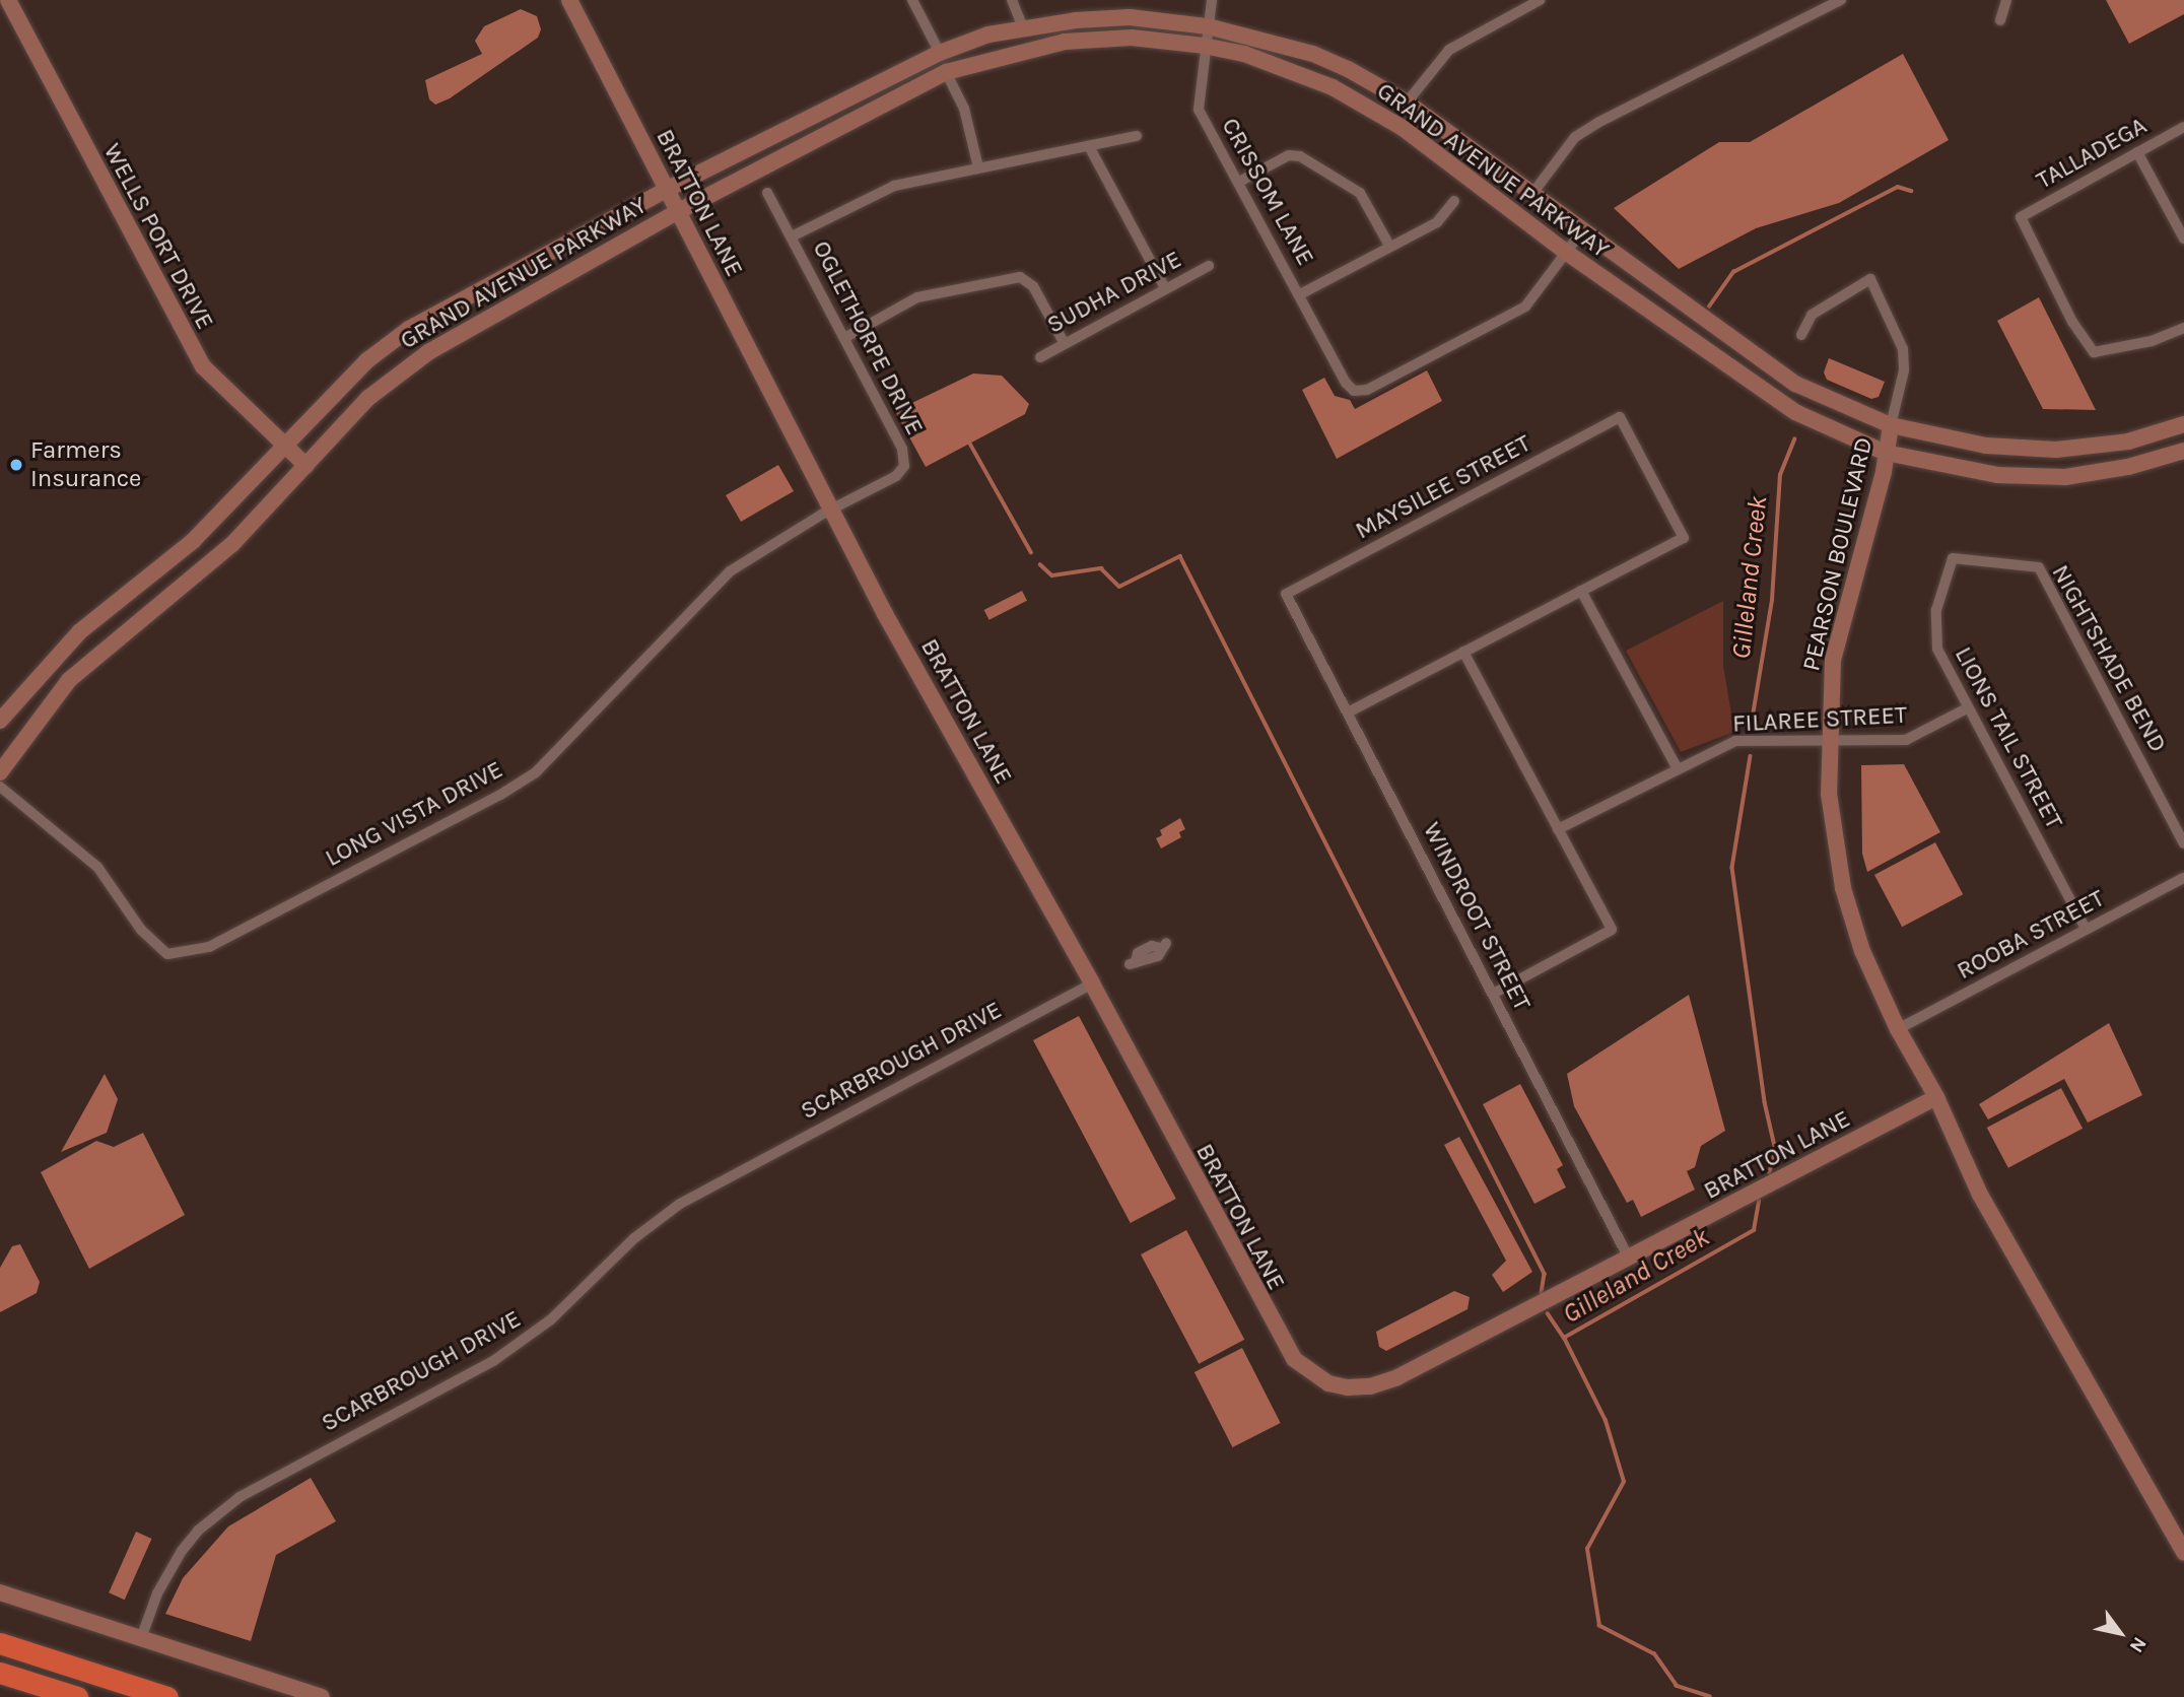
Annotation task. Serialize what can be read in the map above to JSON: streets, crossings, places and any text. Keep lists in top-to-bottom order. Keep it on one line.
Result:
{"streets":{"street":["TALLADEGA","GRAND AVENUE PARKWAY","CRISSOM LANE","BRATTON LANE","WELLS PORT DRIVE","SUDHA DRIVE","OGLETHORPE DRIVE","MAYSILEE STREET","PEARSON BOULEVARD","NIGHTSHADE BEND","FILAREE STREET","LIONS TAIL STREET","LONG VISTA DRIVE","WINDROOT STREET","ROOBA STREET","SCARBROUGH DRIVE"]},"crossings":[["GRAND AVENUE PARKWAY","CRISSOM LANE"],["GRAND AVENUE PARKWAY","BRATTON LANE"],["GRAND AVENUE PARKWAY","WELLS PORT DRIVE"],["GRAND AVENUE PARKWAY","PEARSON BOULEVARD"],["BRATTON LANE","OGLETHORPE DRIVE"],["BRATTON LANE","PEARSON BOULEVARD"],["BRATTON LANE","LONG VISTA DRIVE"],["BRATTON LANE","WINDROOT STREET"],["BRATTON LANE","SCARBROUGH DRIVE"],["OGLETHORPE DRIVE","LONG VISTA DRIVE"],["MAYSILEE STREET","WINDROOT STREET"],["PEARSON BOULEVARD","FILAREE STREET"],["PEARSON BOULEVARD","ROOBA STREET"],["NIGHTSHADE BEND","LIONS TAIL STREET"],["FILAREE STREET","LIONS TAIL STREET"],["LIONS TAIL STREET","ROOBA STREET"]],"water":["Gilleland Creek"],"places":["Farmers Insurance"],"north":"bottom right"}
